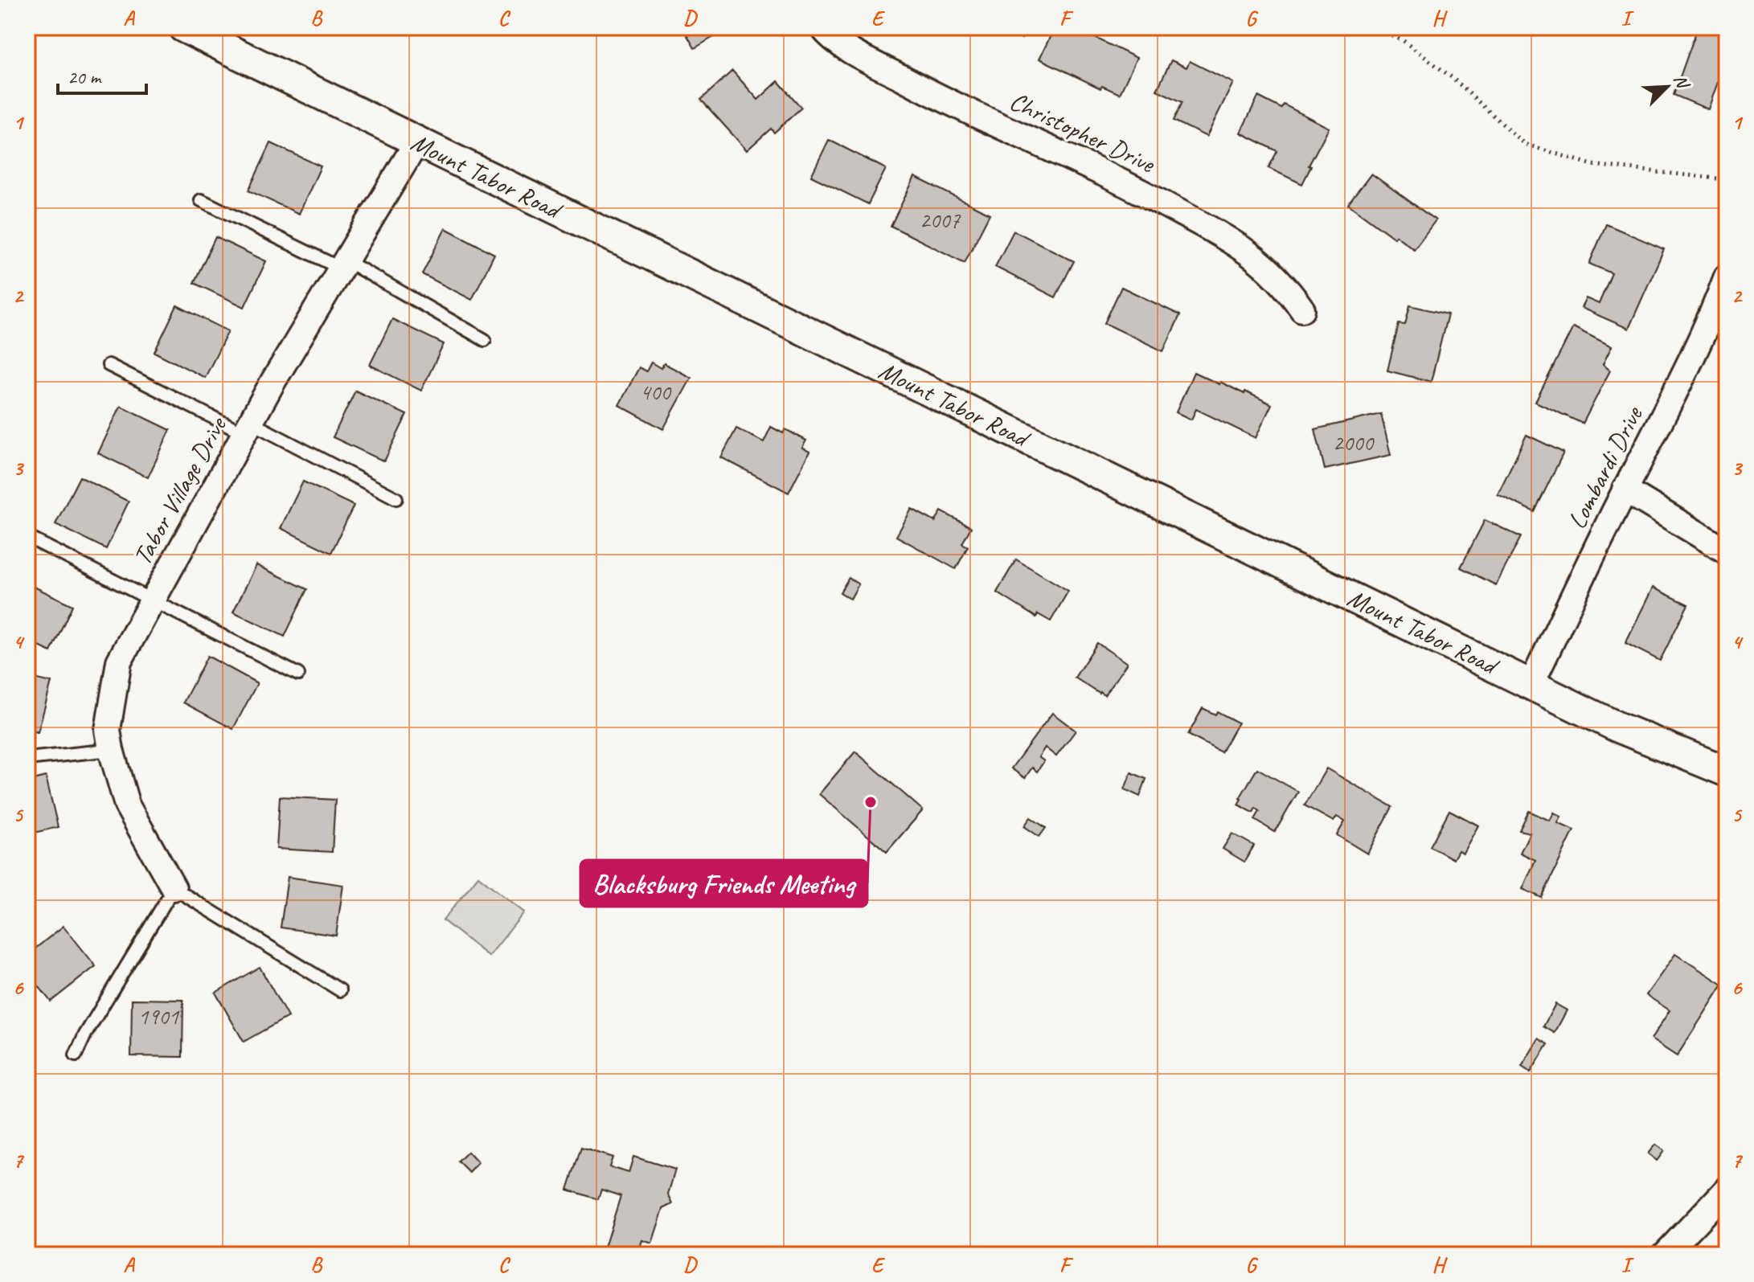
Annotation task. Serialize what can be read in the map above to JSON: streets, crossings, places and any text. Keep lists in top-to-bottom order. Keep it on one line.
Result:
{"streets":{"street":["Christopher Drive","Mount Tabor Road","Lombardi Drive","Tabor Village Drive"]},"crossings":[["Mount Tabor Road","Lombardi Drive"],["Mount Tabor Road","Tabor Village Drive"]],"places":["Blacksburg Friends Meeting"],"house_numbers":["2007","400","2000","1901"],"scale_bar":"20 m","north":"top right","grid":{"columns":["A","B","C","D","E","F","G","H","I"],"rows":["1","2","3","4","5","6","7"]}}
